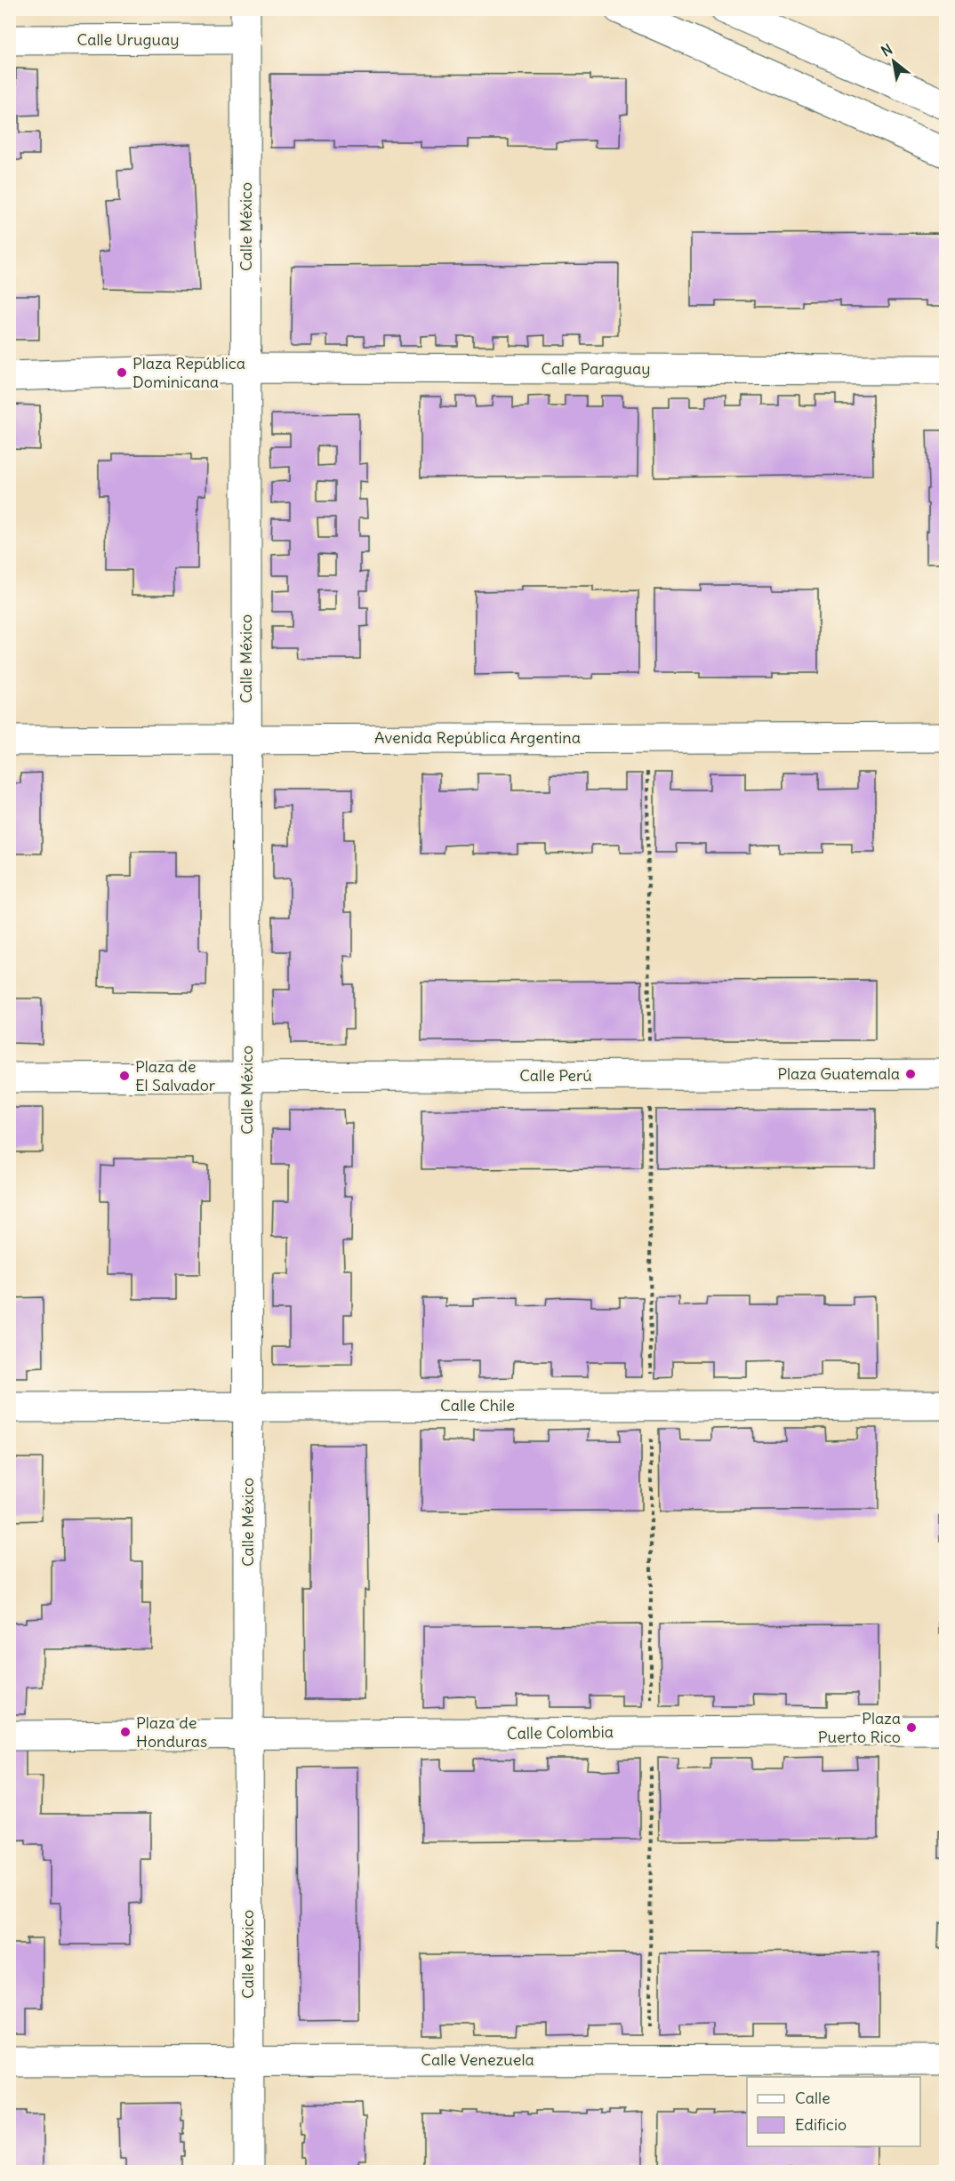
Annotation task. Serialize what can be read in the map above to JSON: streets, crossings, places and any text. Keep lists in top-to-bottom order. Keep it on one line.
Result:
{"streets":{"street":["Calle Uruguay","Calle México","Calle Paraguay","Avenida República Argentina","Calle Perú","Calle Chile","Calle Colombia","Calle Venezuela"]},"crossings":[["Calle Uruguay","Calle México"],["Calle México","Calle Paraguay"],["Calle México","Avenida República Argentina"],["Calle México","Calle Perú"],["Calle México","Calle Chile"],["Calle México","Calle Colombia"],["Calle México","Calle Venezuela"]],"places":["Plaza República Dominicana","Plaza Guatemala","Plaza de El Salvador","Plaza Puerto Rico","Plaza de Honduras"],"legend":["Calle","Edificio"],"north":"top left"}
